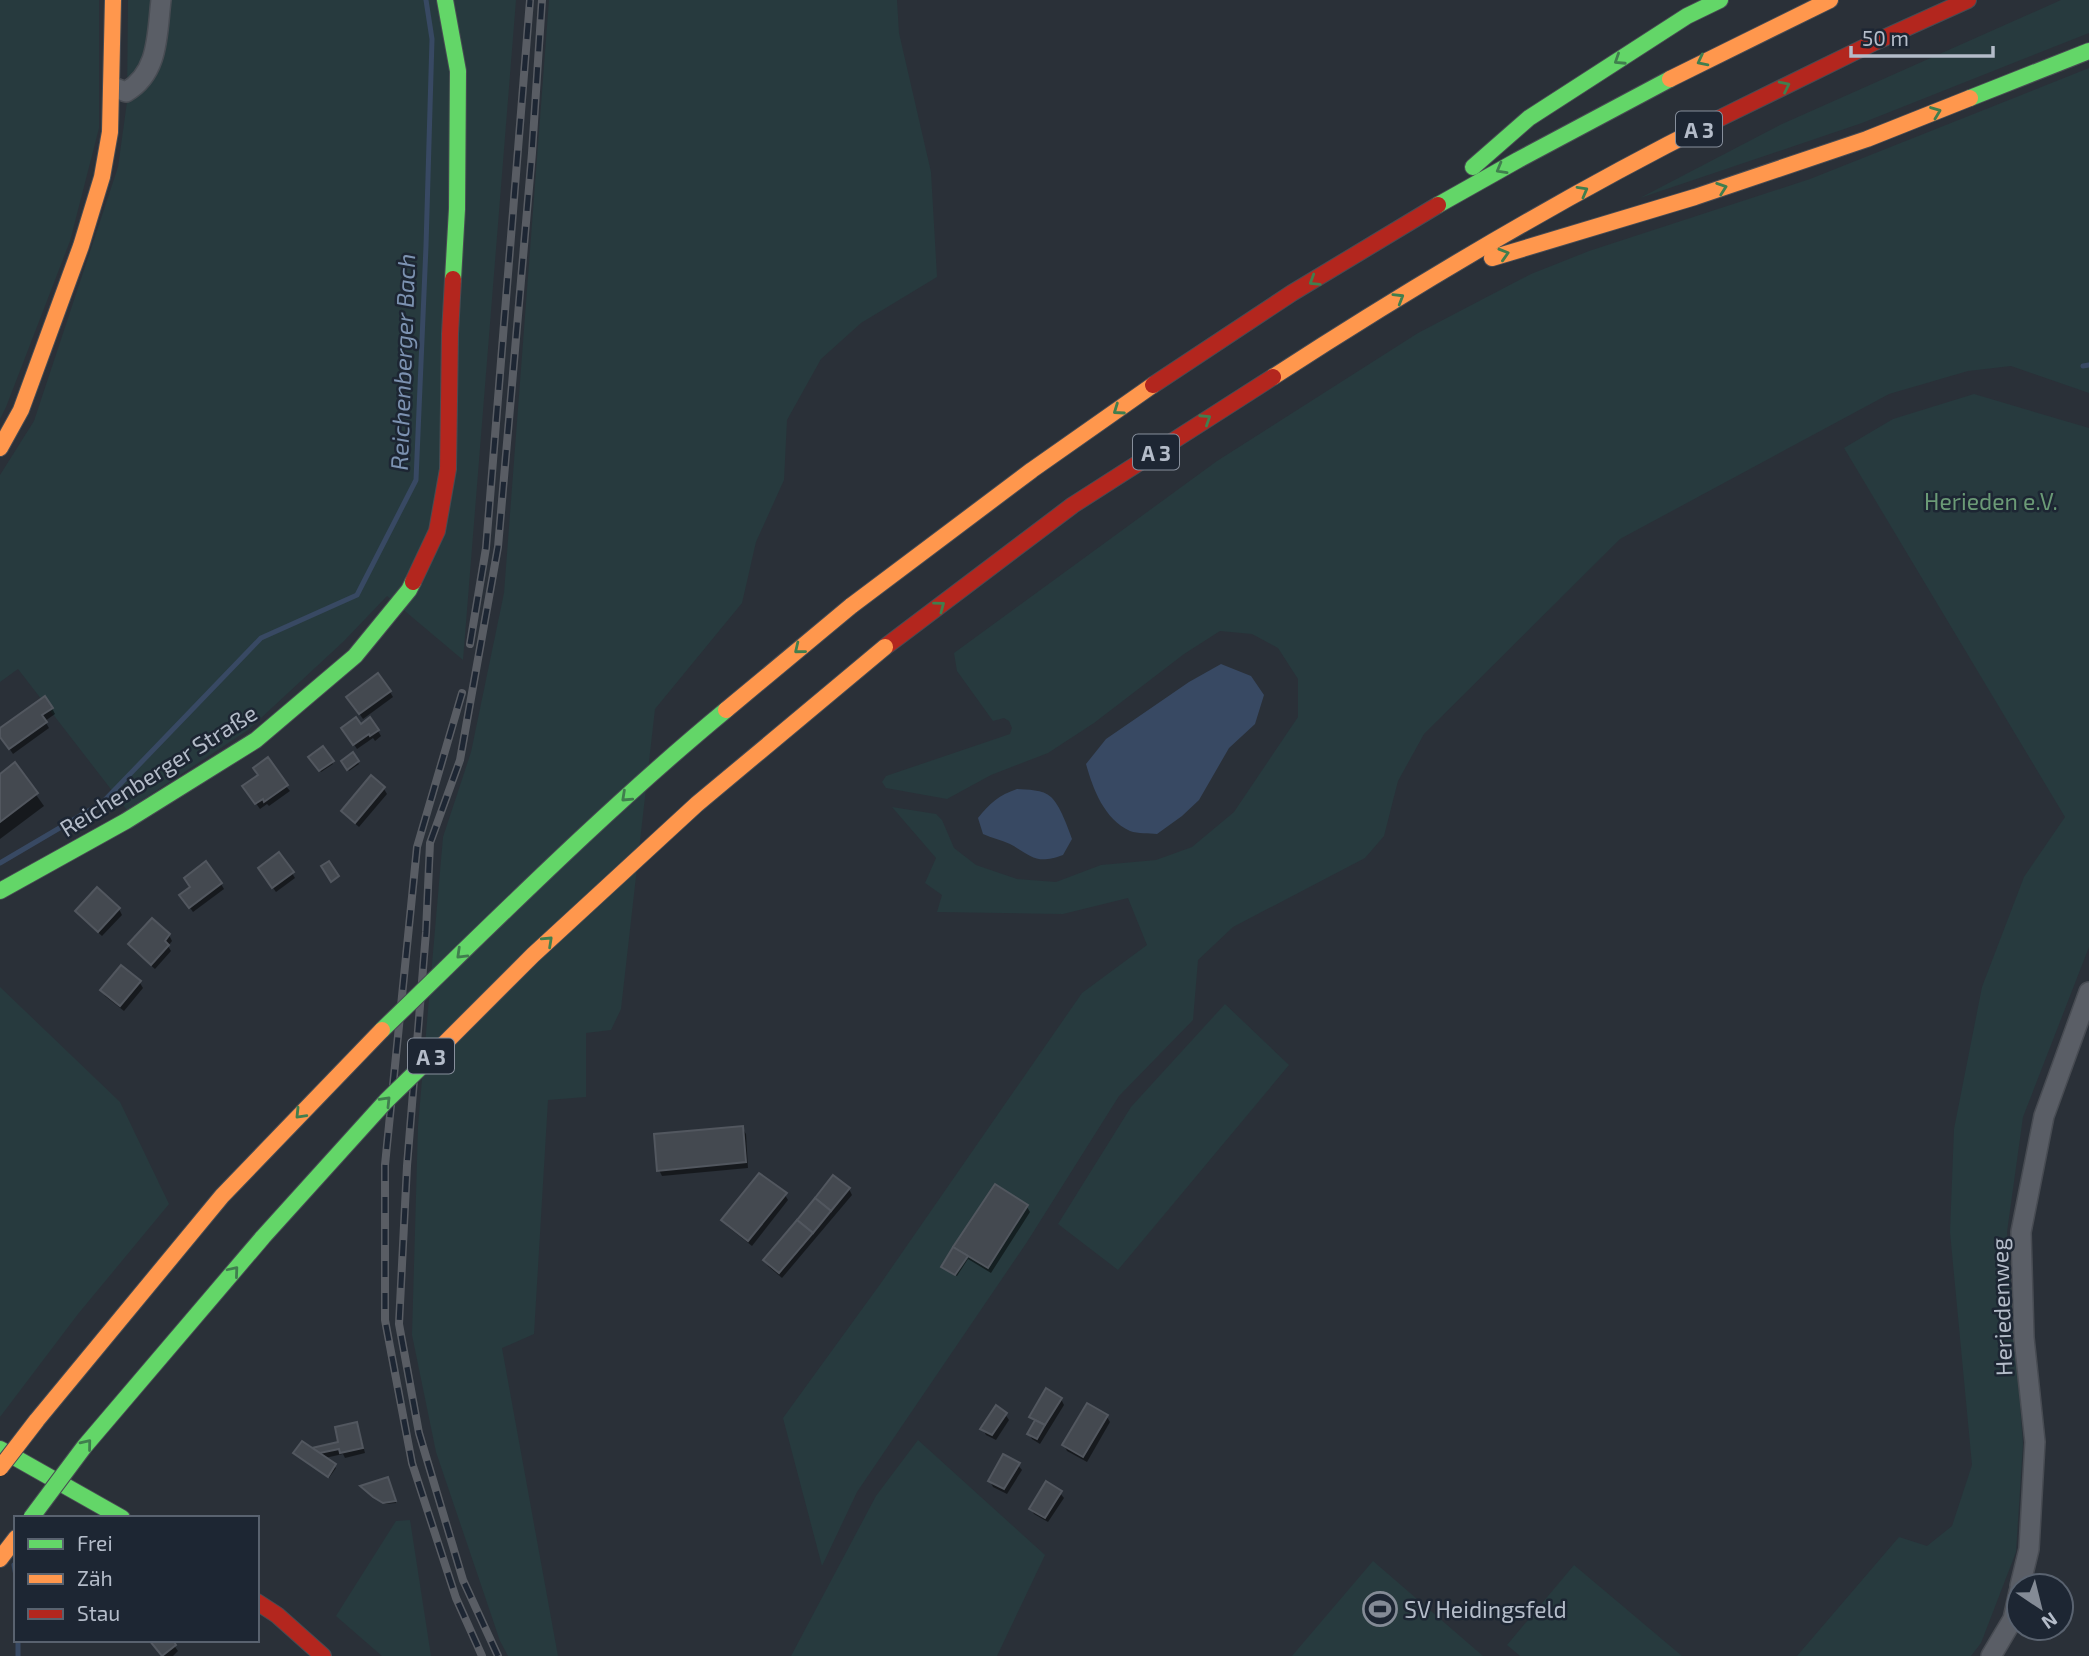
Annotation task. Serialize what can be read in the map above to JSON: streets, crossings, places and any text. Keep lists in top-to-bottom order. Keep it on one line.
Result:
{"streets":{"main road":["A 3","Reichenberger Straße"],"street":["Heriedenweg"]},"water":["Reichenberger Bach"],"parks":["Herieden e.V."],"places":{"sports":["SV Heidingsfeld"]},"legend":["Frei","Zäh","Stau"],"scale_bar":"50 m","north":"bottom right"}
